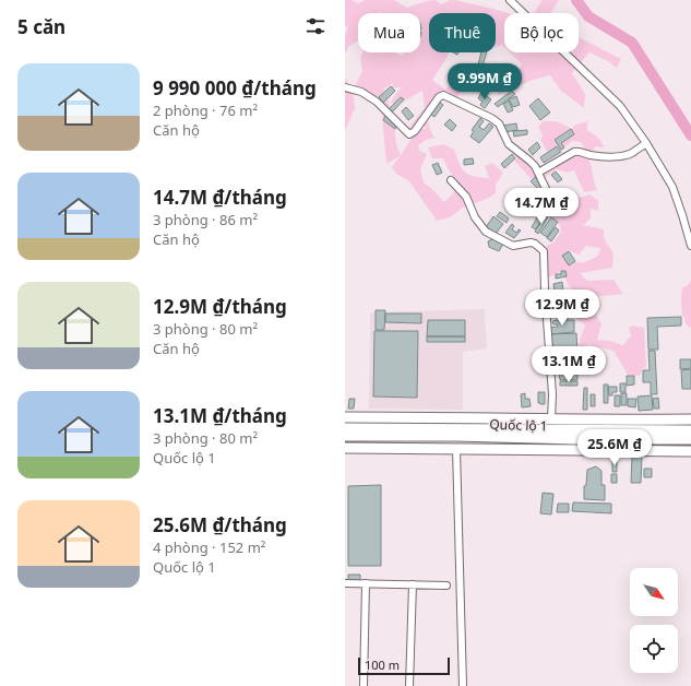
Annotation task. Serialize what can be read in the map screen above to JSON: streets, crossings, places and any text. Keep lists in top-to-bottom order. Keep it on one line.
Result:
{"streets":{"highway":["Quốc lộ 1"]},"scale_bar":"100 m","north":"bottom right","page":{"heading":"5 căn","chip":["Mua","Thuê","Bộ lọc"],"list":[{"name":"9 990 000 ₫/tháng","note":"2 phòng · 76 m² · Căn hộ"},{"name":"14.7M ₫/tháng","note":"3 phòng · 86 m² · Căn hộ"},{"name":"12.9M ₫/tháng","note":"3 phòng · 80 m² · Căn hộ"},{"name":"13.1M ₫/tháng","note":"3 phòng · 80 m² · Quốc lộ 1"},{"name":"25.6M ₫/tháng","note":"4 phòng · 152 m² · Quốc lộ 1"}],"price":["9.99M ₫","14.7M ₫","12.9M ₫","13.1M ₫","25.6M ₫"],"scale":"100 m"}}
